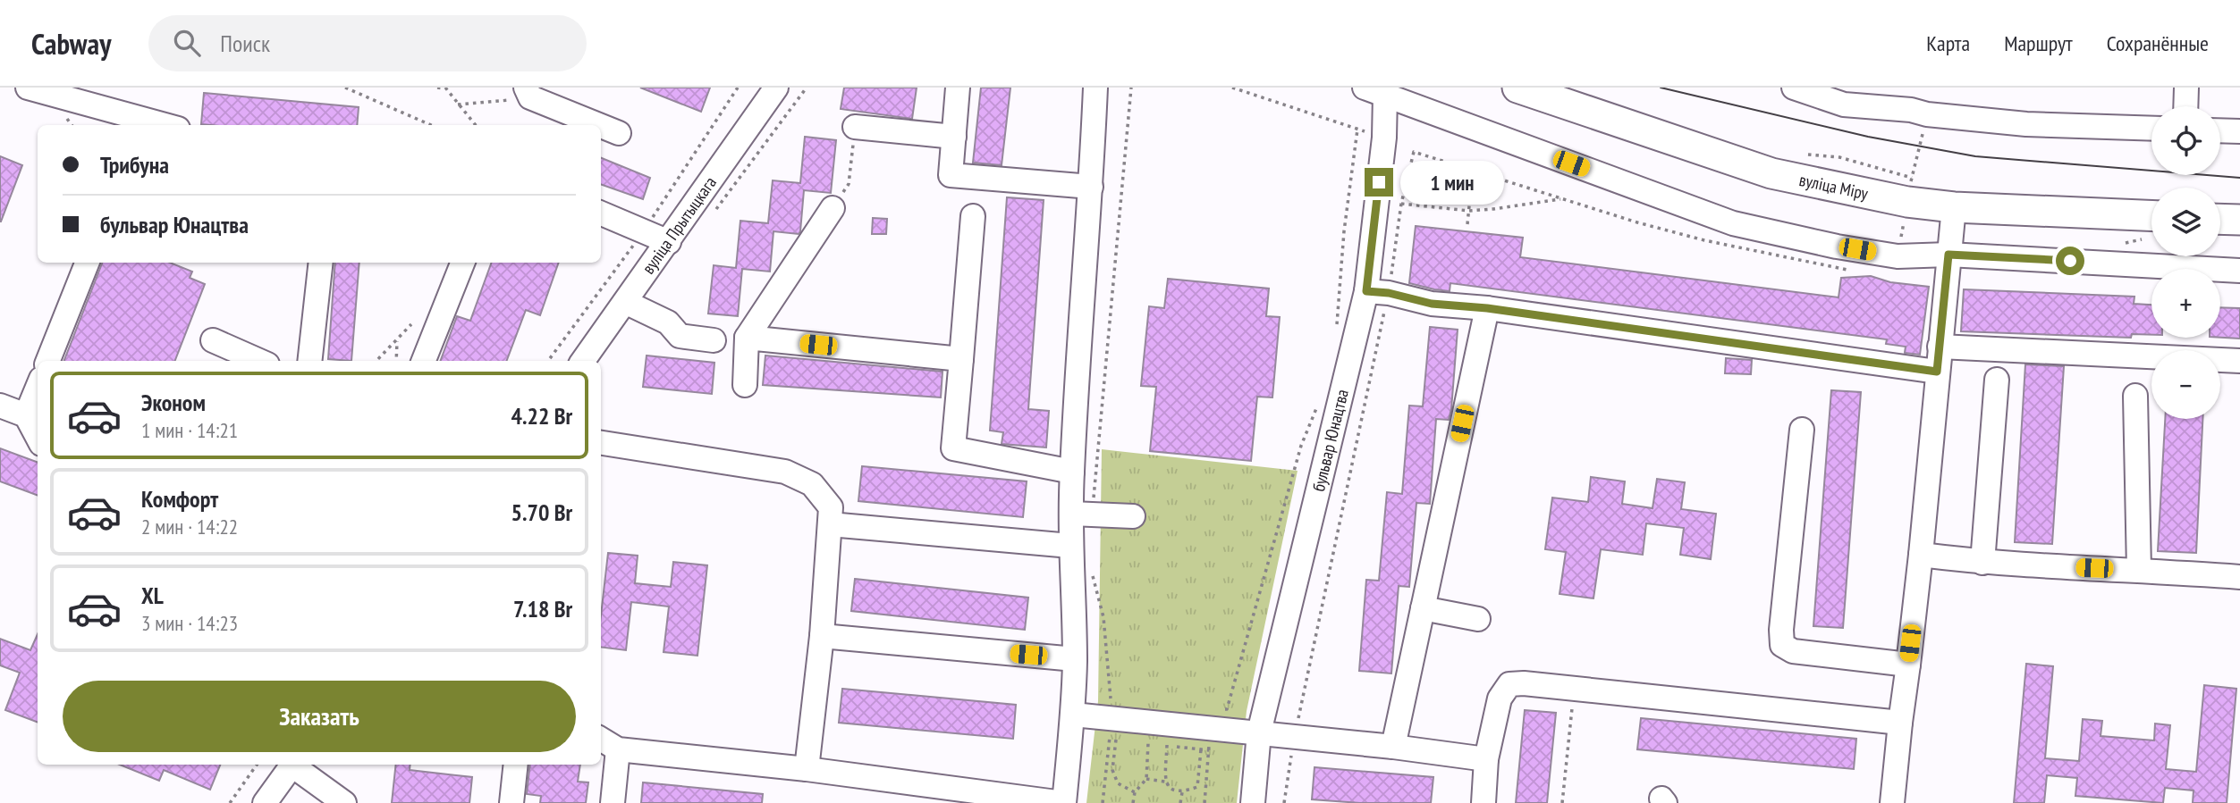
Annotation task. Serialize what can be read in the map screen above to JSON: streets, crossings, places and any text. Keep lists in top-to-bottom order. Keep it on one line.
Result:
{"streets":{"main road":["вуліца Міру"],"street":["вуліца Прытыцкага","бульвар Юнацтва"]},"page":{"header":"Cabway","search":"Поиск","nav":["Карта","Маршрут","Сохранённые"],"map_buttons":["+","−"],"banner":["Трибуна","бульвар Юнацтва"],"bubble":"1 мин","list":[{"name":"Эконом","note":"1 мин · 14:21","value":"4.22 Br"},{"name":"Комфорт","note":"2 мин · 14:22","value":"5.70 Br"},{"name":"XL","note":"3 мин · 14:23","value":"7.18 Br"}],"buttons":"Заказать"}}
